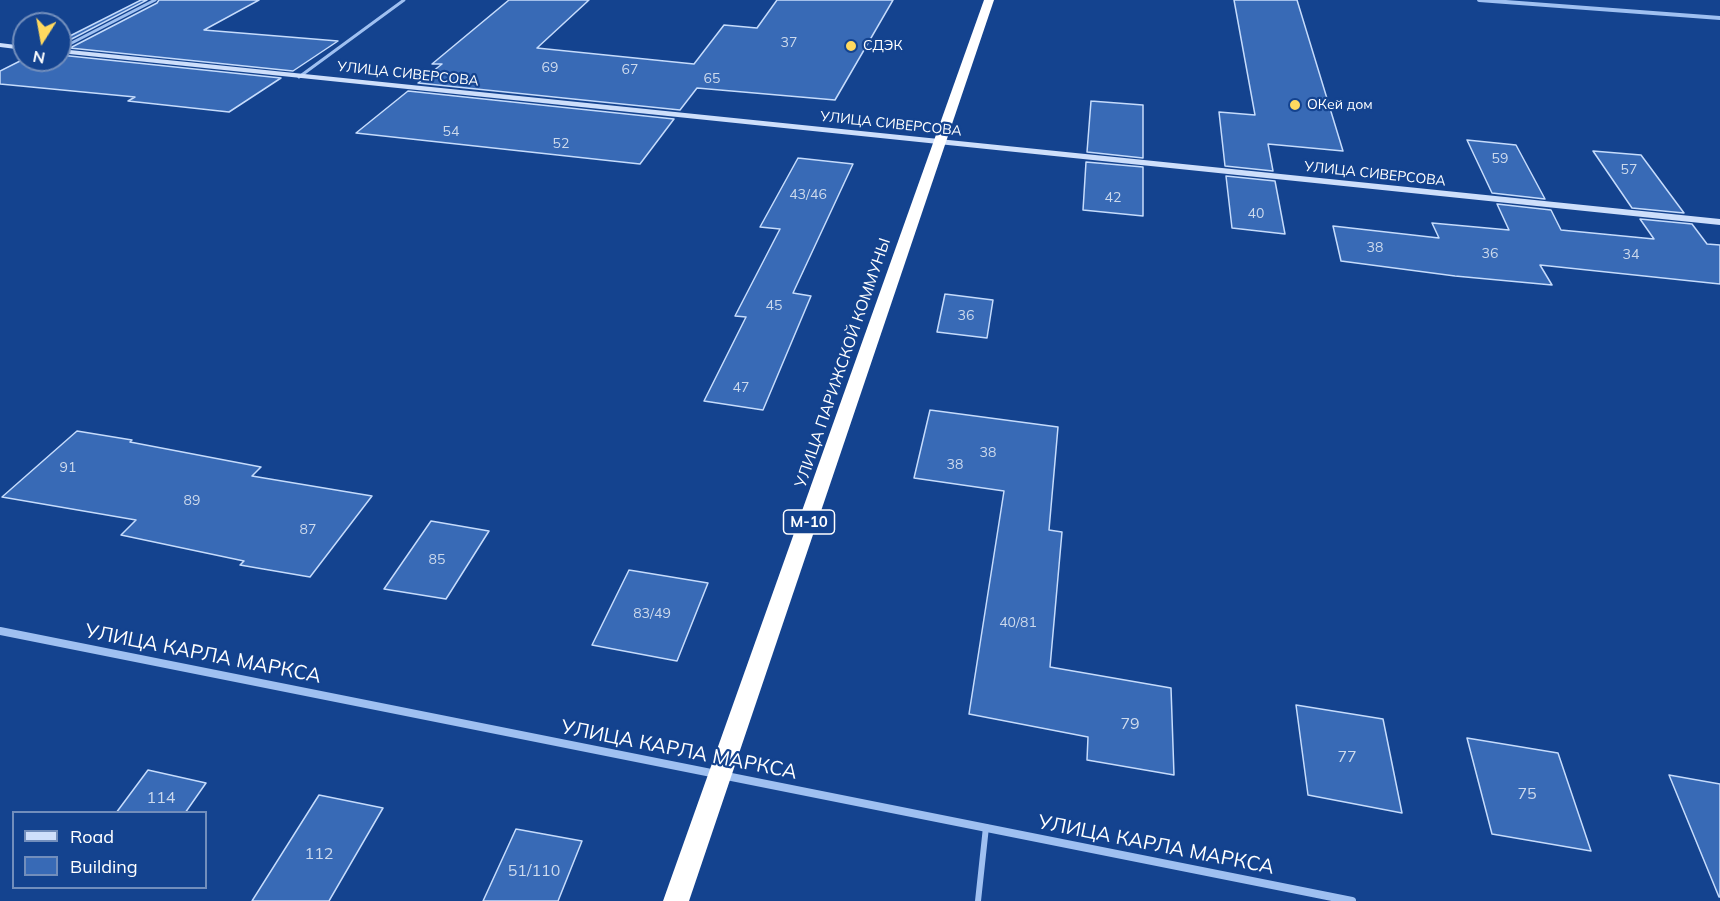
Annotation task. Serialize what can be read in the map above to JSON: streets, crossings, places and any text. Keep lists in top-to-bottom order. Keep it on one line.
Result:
{"streets":{"highway":["УЛИЦА ПАРИЖСКОЙ КОММУНЫ","М-10"],"street":["УЛИЦА СИВЕРСОВА","УЛИЦА КАРЛА МАРКСА"]},"crossings":[["УЛИЦА СИВЕРСОВА","УЛИЦА ПАРИЖСКОЙ КОММУНЫ"],["УЛИЦА СИВЕРСОВА","М-10"],["УЛИЦА ПАРИЖСКОЙ КОММУНЫ","М-10"],["УЛИЦА ПАРИЖСКОЙ КОММУНЫ","УЛИЦА КАРЛА МАРКСА"]],"places":["СДЭК","ОКей дом"],"house_numbers":["37","69","67","65","54","52","59","57","43/46","42","40","38","36","34","45","36","47","38","38","91","89","87","85","83/49","40/81","79","77","75","114","112","51/110"],"legend":["Road","Building"],"north":"bottom"}
